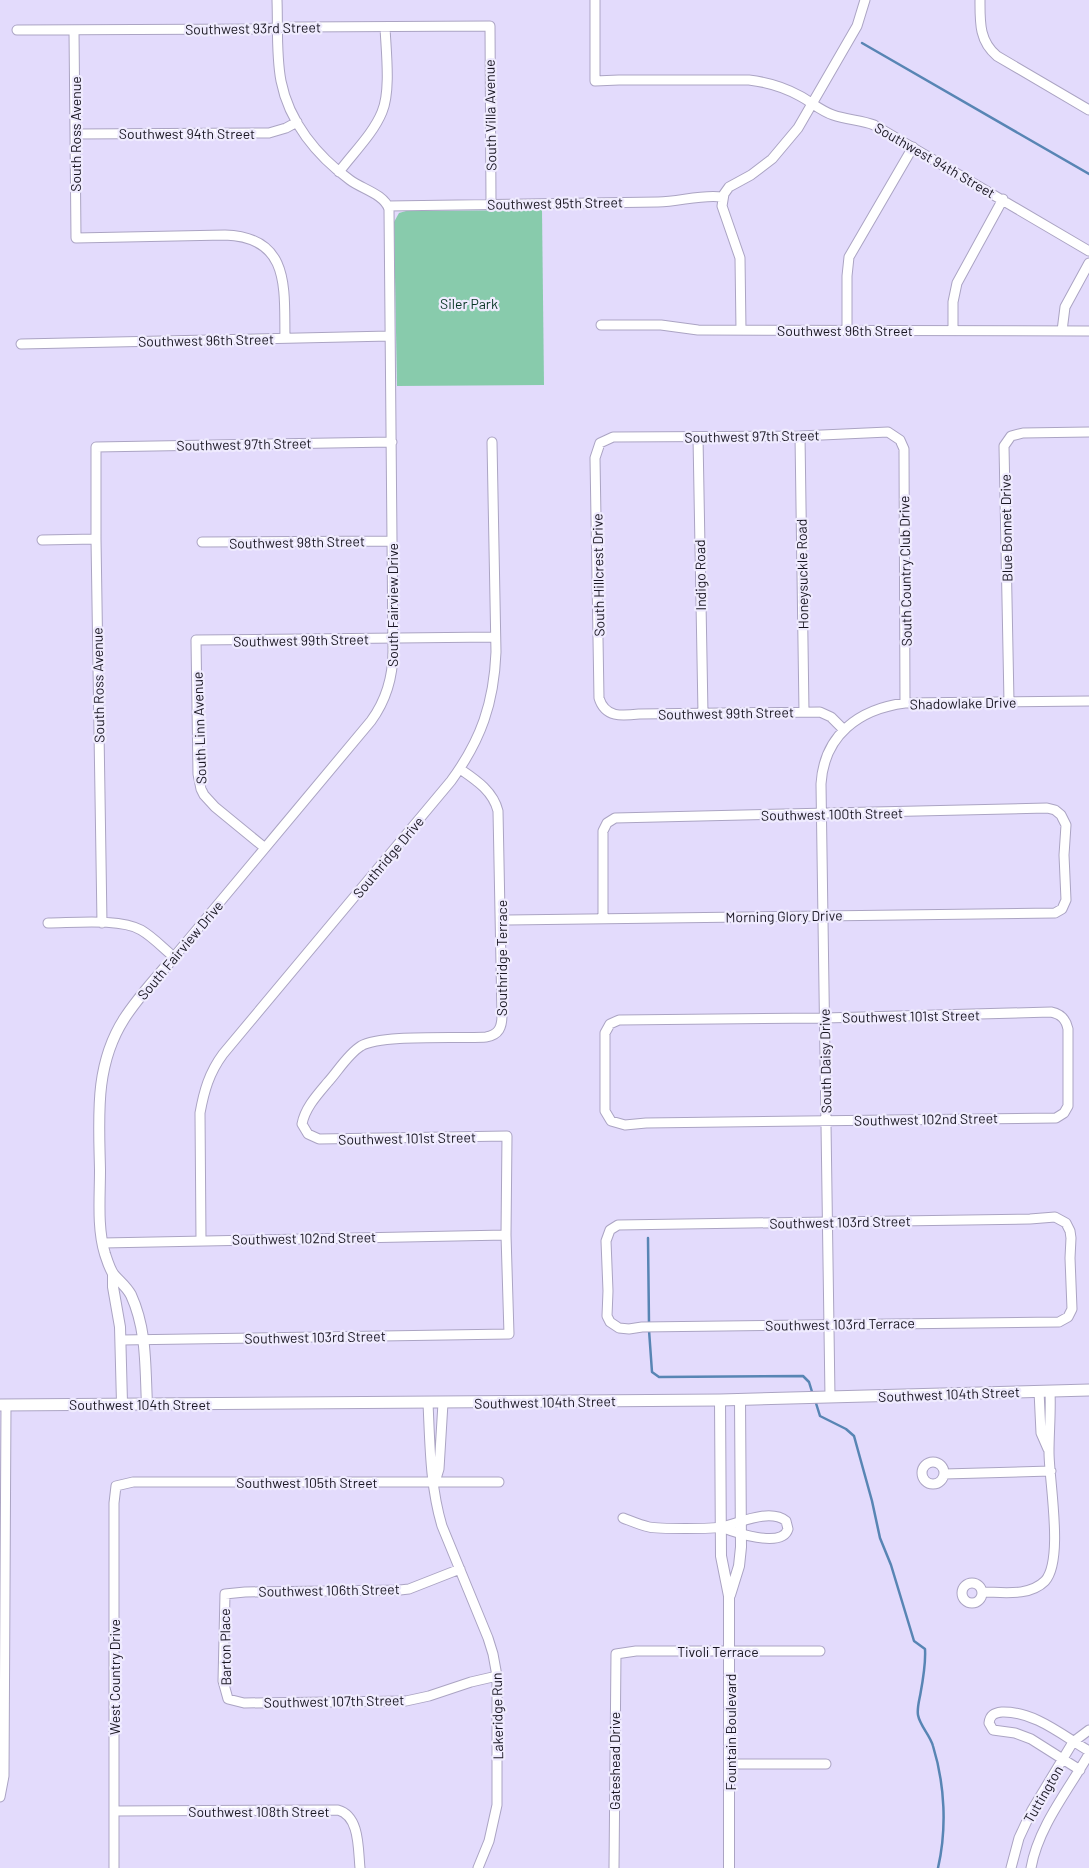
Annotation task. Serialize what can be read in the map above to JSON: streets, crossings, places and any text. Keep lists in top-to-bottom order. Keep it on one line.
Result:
{"streets":{"main road":["Southwest 104th Street"],"street":["Southwest 93rd Street","South Villa Avenue","Southwest 94th Street","South Ross Avenue","Southwest 95th Street","Southwest 96th Street","Southwest 97th Street","Blue Bonnet Drive","Southwest 98th Street","South Country Club Drive","Honeysuckle Road","South Hillcrest Drive","Indigo Road","South Fairview Drive","Southwest 99th Street","Shadowlake Drive","South Linn Avenue","Southwest 100th Street","Southridge Drive","Morning Glory Drive","Southridge Terrace","Southwest 101st Street","South Daisy Drive","Southwest 102nd Street","Southwest 103rd Street","Southwest 103rd Terrace","Southwest 105th Street","Southwest 106th Street","Barton Place","Tivoli Terrace","West Country Drive","Southwest 107th Street","Lakeridge Run","Fountain Boulevard","Gateshead Drive","Tuttington","Southwest 108th Street"]},"crossings":[["Southwest 93rd Street","South Villa Avenue"],["Southwest 93rd Street","South Ross Avenue"],["South Villa Avenue","Southwest 95th Street"],["Southwest 94th Street","South Ross Avenue"],["South Ross Avenue","Southwest 96th Street"],["South Ross Avenue","Southwest 97th Street"],["Southwest 95th Street","South Fairview Drive"],["Southwest 96th Street","South Fairview Drive"],["Southwest 97th Street","South Country Club Drive"],["Southwest 97th Street","Honeysuckle Road"],["Southwest 97th Street","South Hillcrest Drive"],["Southwest 97th Street","Indigo Road"],["Southwest 97th Street","South Fairview Drive"],["Blue Bonnet Drive","Shadowlake Drive"],["Southwest 98th Street","South Fairview Drive"],["South Country Club Drive","Shadowlake Drive"],["Honeysuckle Road","Southwest 99th Street"],["South Hillcrest Drive","Southwest 99th Street"],["Indigo Road","Southwest 99th Street"],["South Fairview Drive","Southwest 99th Street"],["South Fairview Drive","South Linn Avenue"],["South Fairview Drive","Southwest 102nd Street"],["South Fairview Drive","Southwest 103rd Street"],["South Fairview Drive","Southwest 104th Street"],["Southwest 99th Street","Shadowlake Drive"],["Southwest 99th Street","South Linn Avenue"],["Southwest 99th Street","Southridge Drive"],["Southwest 99th Street","South Daisy Drive"],["Shadowlake Drive","South Daisy Drive"],["Southwest 100th Street","Morning Glory Drive"],["Southwest 100th Street","South Daisy Drive"],["Southridge Drive","Southridge Terrace"],["Southridge Drive","Southwest 102nd Street"],["Morning Glory Drive","Southridge Terrace"],["Morning Glory Drive","South Daisy Drive"],["Southridge Terrace","Southwest 101st Street"],["Southwest 101st Street","South Daisy Drive"],["Southwest 101st Street","Southwest 102nd Street"],["Southwest 101st Street","Southwest 103rd Street"],["South Daisy Drive","Southwest 102nd Street"],["South Daisy Drive","Southwest 103rd Street"],["South Daisy Drive","Southwest 103rd Terrace"],["South Daisy Drive","Southwest 104th Street"],["Southwest 102nd Street","Southwest 103rd Street"],["Southwest 103rd Street","Southwest 103rd Terrace"],["Southwest 104th Street","Lakeridge Run"],["Southwest 104th Street","Fountain Boulevard"],["Southwest 105th Street","West Country Drive"],["Southwest 105th Street","Lakeridge Run"],["Southwest 106th Street","Barton Place"],["Southwest 106th Street","Lakeridge Run"],["Barton Place","Southwest 107th Street"],["Tivoli Terrace","Fountain Boulevard"],["Tivoli Terrace","Gateshead Drive"],["West Country Drive","Southwest 108th Street"],["Southwest 107th Street","Lakeridge Run"]],"parks":["Siler Park"]}
